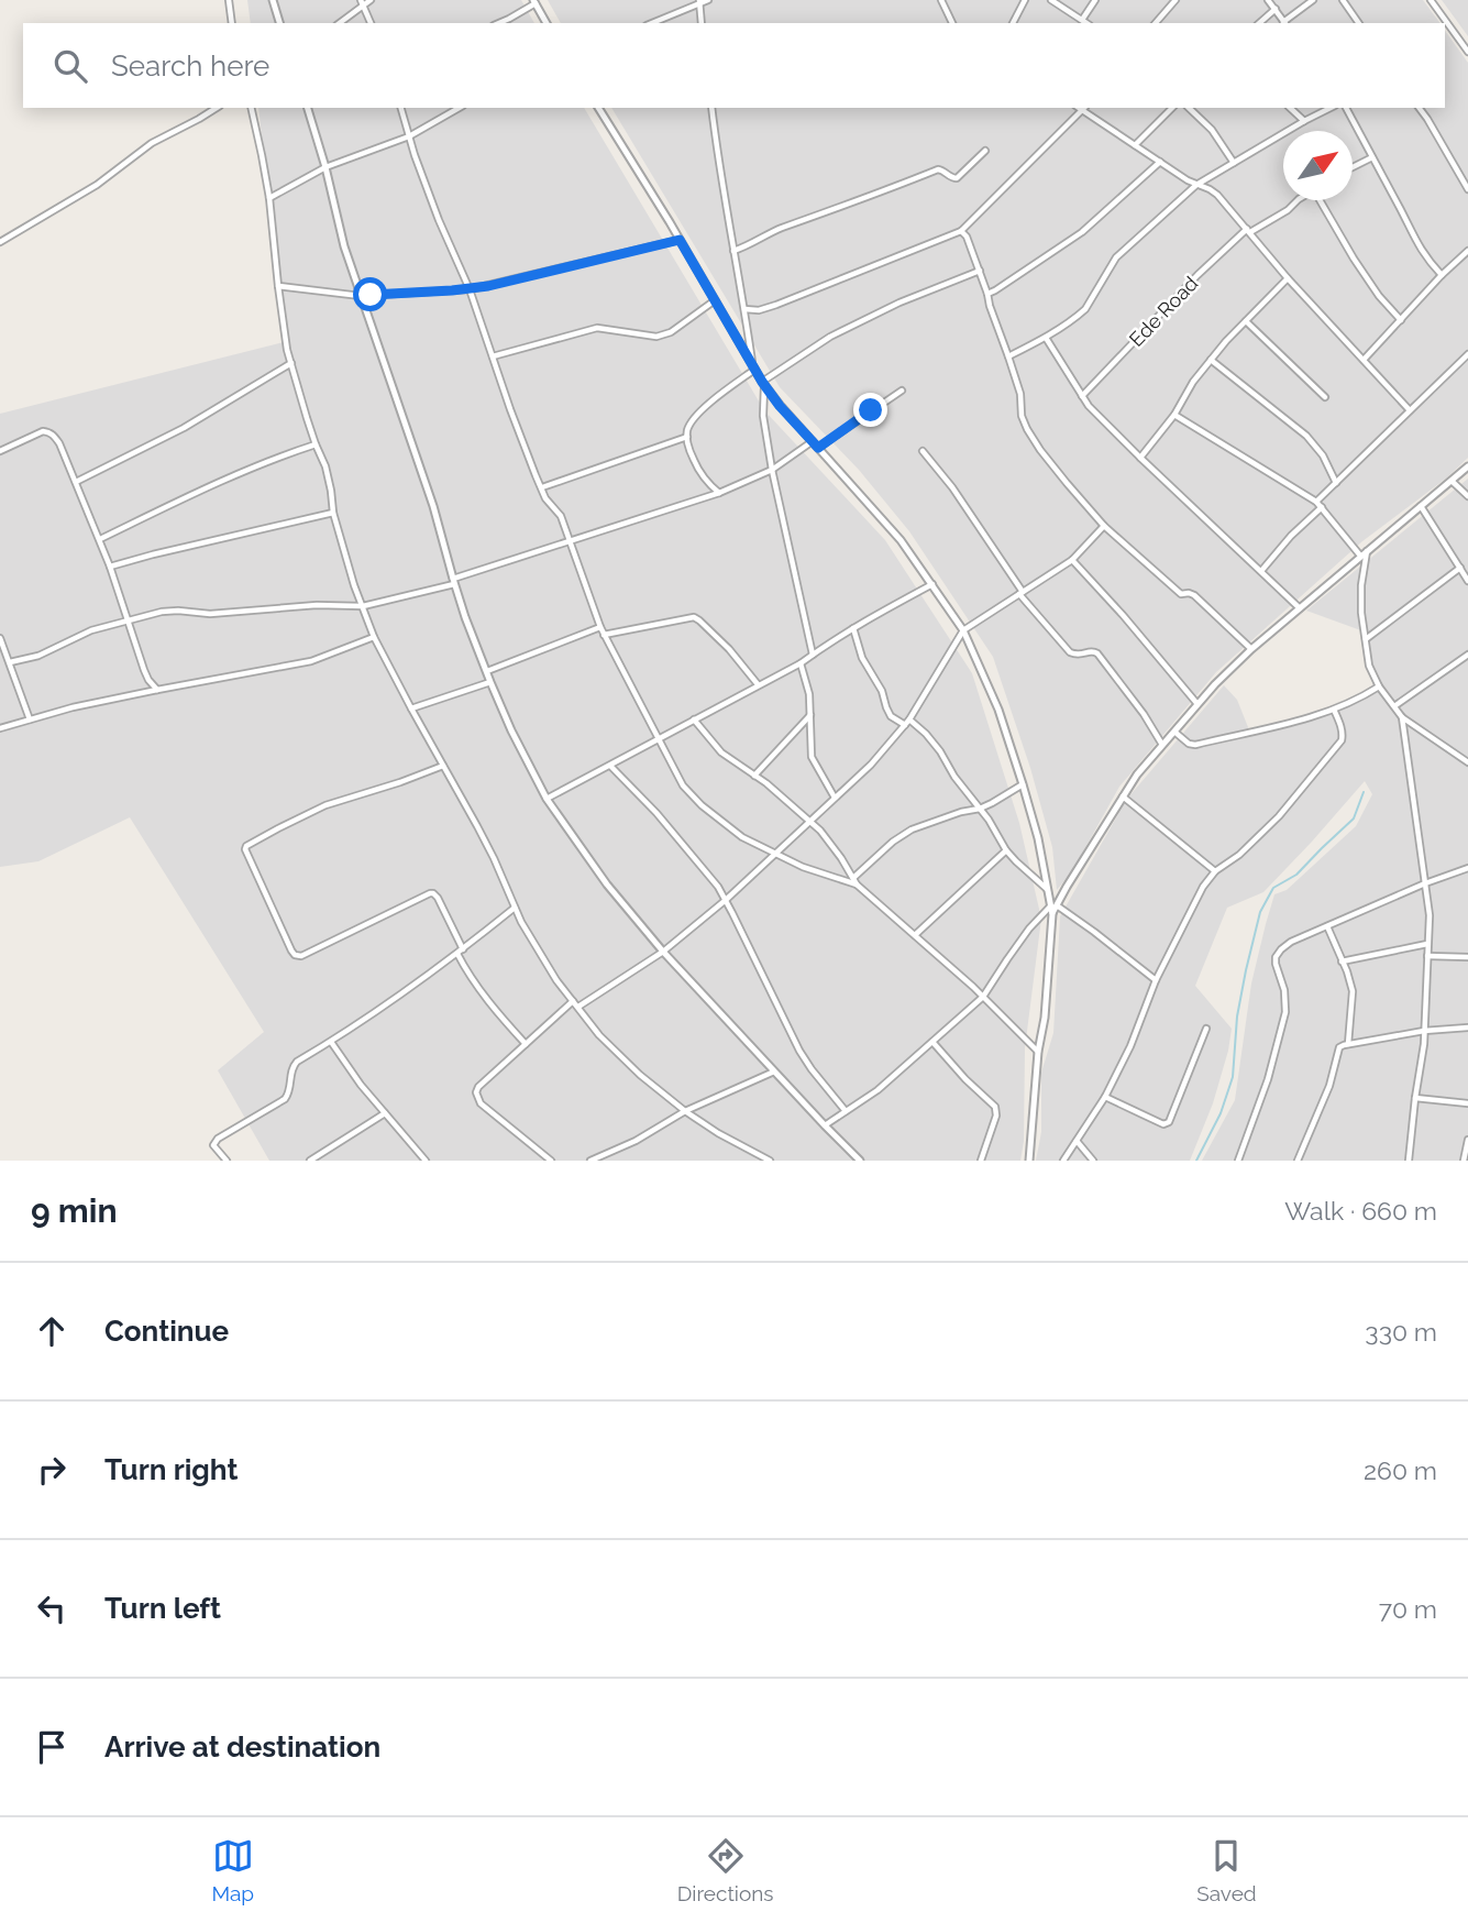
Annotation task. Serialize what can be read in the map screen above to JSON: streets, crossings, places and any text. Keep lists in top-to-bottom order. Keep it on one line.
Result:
{"streets":{"street":["Ede Road"]},"north":"top right","page":{"search":"Search here","heading":["9 min","Walk · 660 m"],"list":[["Continue","330 m"],["Turn right","260 m"],["Turn left","70 m"],"Arrive at destination"],"nav":["Map","Directions","Saved"]}}
